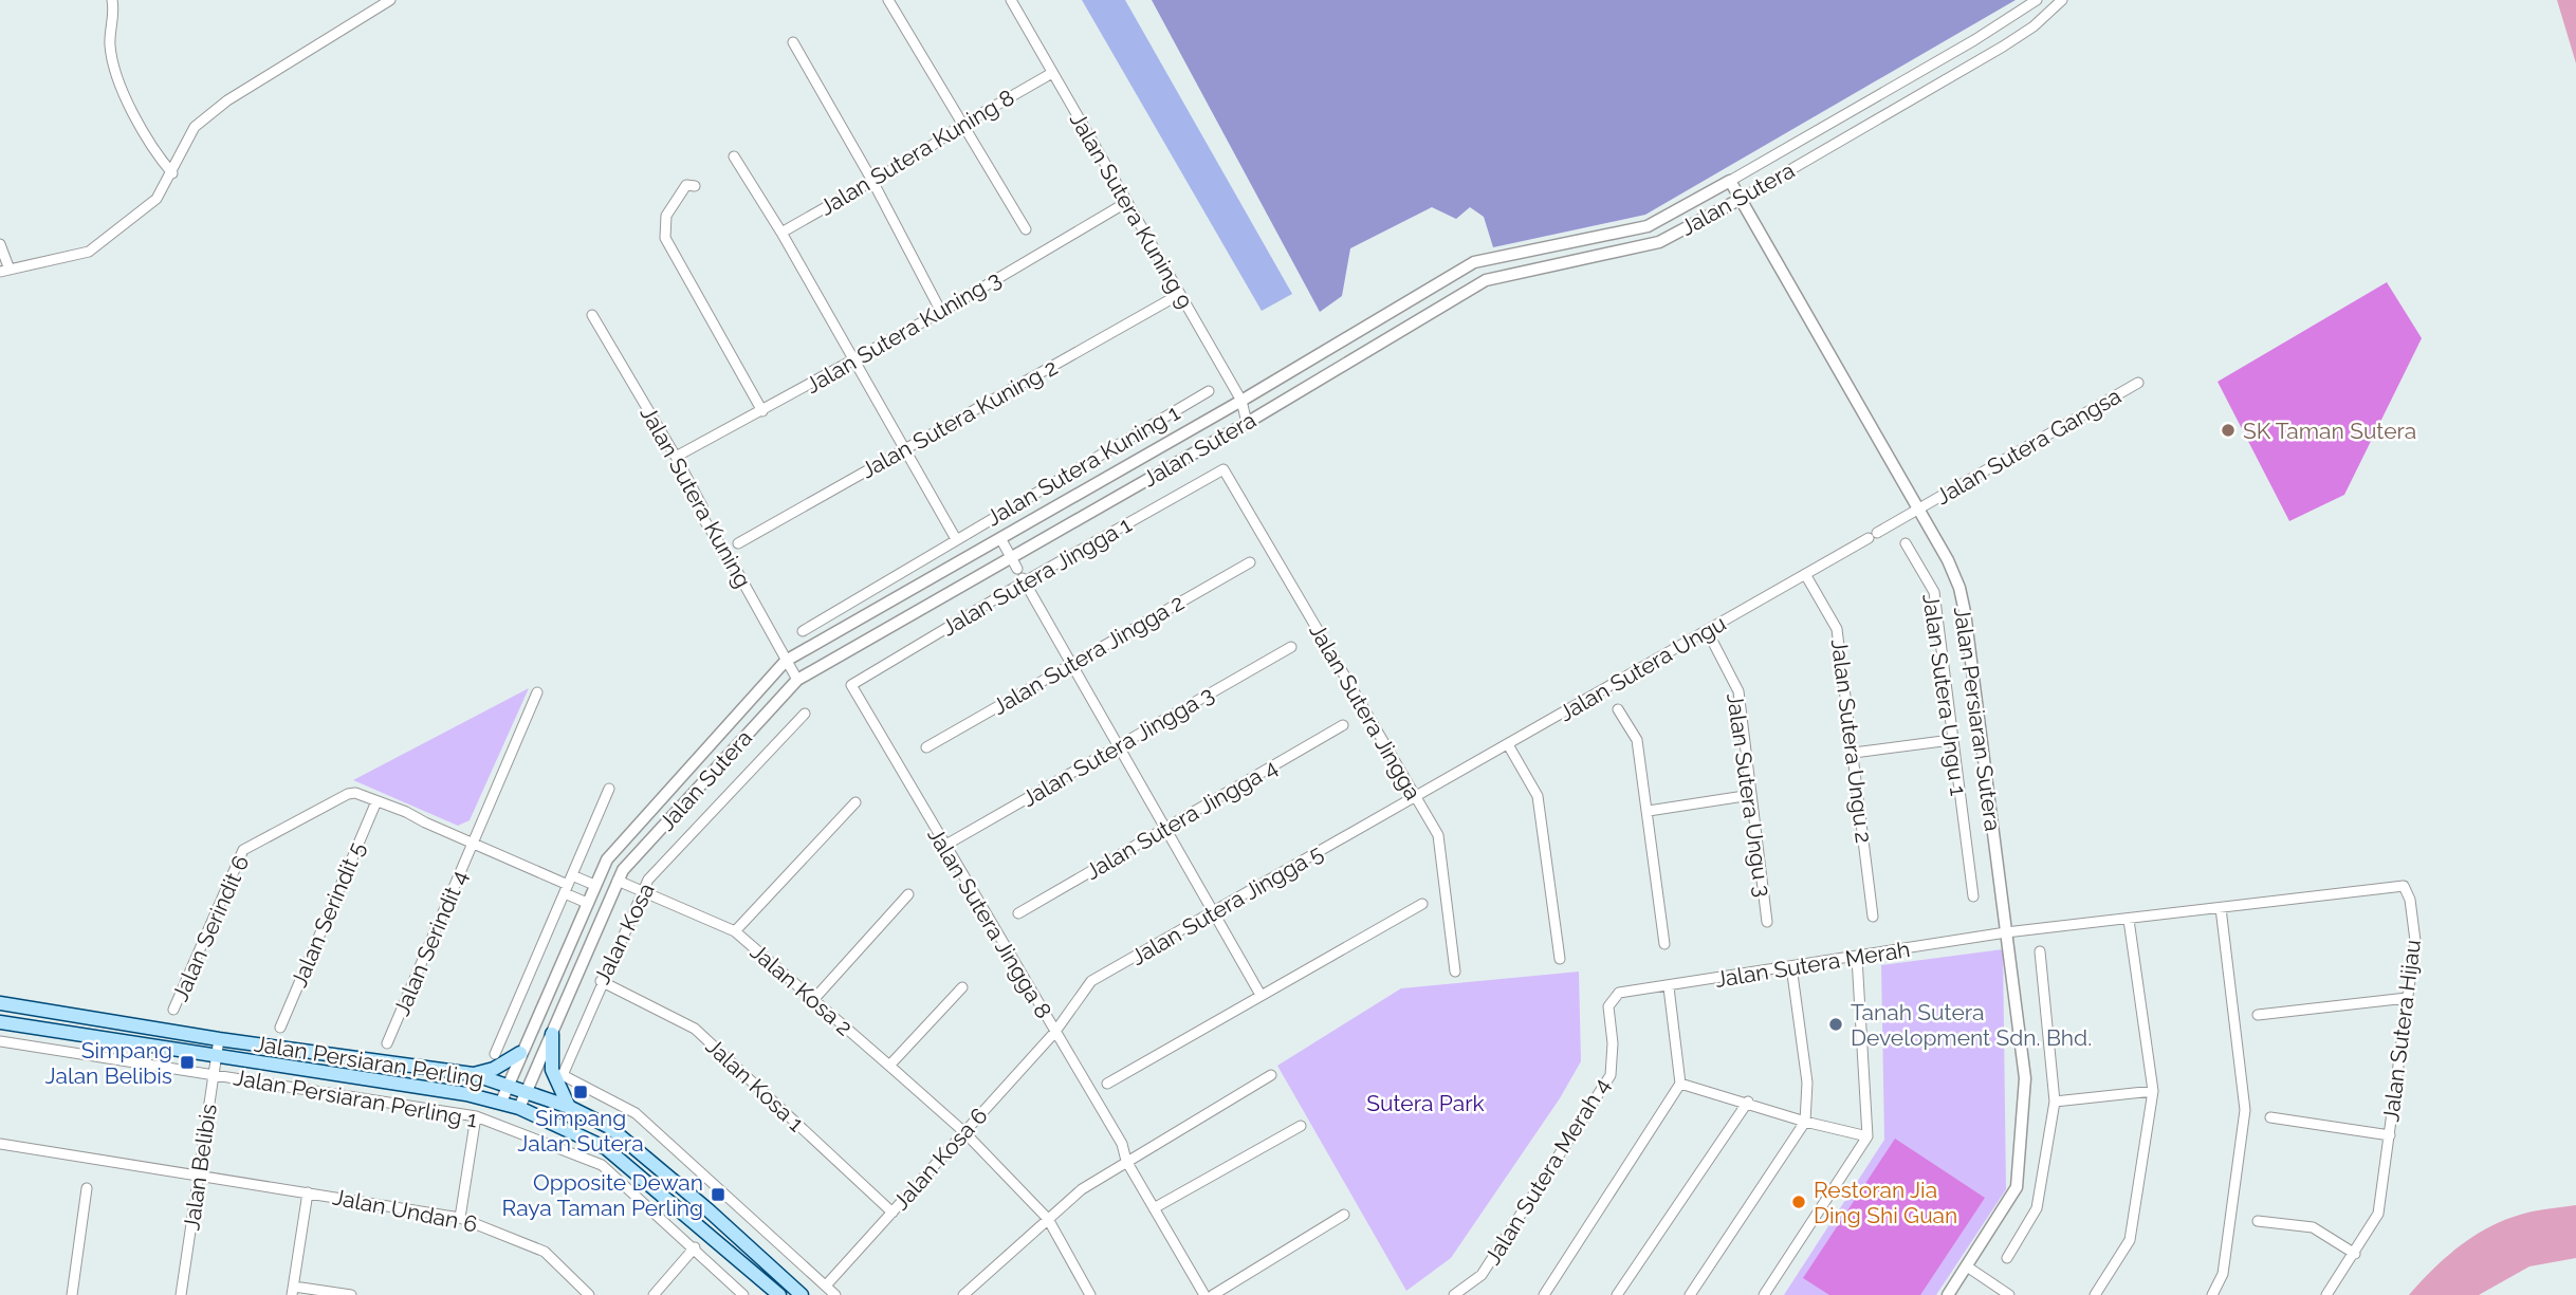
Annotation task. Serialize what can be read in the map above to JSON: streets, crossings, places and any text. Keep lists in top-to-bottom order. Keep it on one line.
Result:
{"streets":{"main road":["Jalan Persiaran Perling"],"street":["Jalan Sutera Kuning 8","Jalan Sutera","Jalan Sutera Kuning 9","Jalan Sutera Kuning 3","Jalan Sutera Kuning 2","Jalan Sutera Gangsa","Jalan Sutera Kuning 1","Jalan Sutera Kuning","Jalan Sutera Jingga 1","Jalan Sutera Jingga 2","Jalan Sutera Ungu","Jalan Sutera Ungu 1","Jalan Sutera Jingga","Jalan Persiaran Sutera","Jalan Sutera Ungu 2","Jalan Sutera Jingga 3","Jalan Sutera Ungu 3","Jalan Sutera Jingga 4","Jalan Sutera Jingga 5","Jalan Serindit 5","Jalan Sutera Jingga 8","Jalan Serindit 6","Jalan Kosa","Jalan Serindit 4","Jalan Sutera Merah","Jalan Kosa 2","Jalan Sutera Hijau","Jalan Kosa 1","Jalan Persiaran Perling 1","Jalan Kosa 6","Jalan Belibis","Jalan Sutera Merah 4","Jalan Undan 6"]},"crossings":[["Jalan Sutera Kuning 8","Jalan Sutera Kuning 9"],["Jalan Sutera","Jalan Sutera Kuning 9"],["Jalan Sutera","Jalan Sutera Kuning"],["Jalan Sutera","Jalan Persiaran Sutera"],["Jalan Sutera","Jalan Kosa 2"],["Jalan Sutera","Jalan Persiaran Perling"],["Jalan Sutera Kuning 9","Jalan Sutera Kuning 3"],["Jalan Sutera Kuning 9","Jalan Sutera Kuning 2"],["Jalan Sutera Kuning 3","Jalan Sutera Kuning"],["Jalan Sutera Gangsa","Jalan Sutera Ungu"],["Jalan Sutera Gangsa","Jalan Persiaran Sutera"],["Jalan Sutera Jingga 1","Jalan Sutera Jingga"],["Jalan Sutera Jingga 1","Jalan Sutera Jingga 8"],["Jalan Sutera Ungu","Jalan Sutera Jingga"],["Jalan Sutera Ungu","Jalan Persiaran Sutera"],["Jalan Sutera Ungu","Jalan Sutera Ungu 2"],["Jalan Sutera Ungu","Jalan Sutera Ungu 3"],["Jalan Sutera Ungu","Jalan Sutera Jingga 5"],["Jalan Sutera Jingga","Jalan Sutera Jingga 5"],["Jalan Persiaran Sutera","Jalan Sutera Merah"],["Jalan Persiaran Sutera","Jalan Sutera Hijau"],["Jalan Sutera Jingga 3","Jalan Sutera Jingga 8"],["Jalan Sutera Jingga 5","Jalan Sutera Jingga 8"],["Jalan Sutera Jingga 5","Jalan Kosa 6"],["Jalan Serindit 5","Jalan Serindit 6"],["Jalan Sutera Jingga 8","Jalan Kosa 6"],["Jalan Kosa","Jalan Kosa 2"],["Jalan Kosa","Jalan Kosa 1"],["Jalan Kosa","Jalan Kosa 6"],["Jalan Sutera Merah","Jalan Sutera Hijau"],["Jalan Sutera Merah","Jalan Sutera Merah 4"],["Jalan Kosa 2","Jalan Kosa 6"],["Jalan Persiaran Perling","Jalan Belibis"],["Jalan Kosa 1","Jalan Kosa 6"],["Jalan Persiaran Perling 1","Jalan Belibis"],["Jalan Belibis","Jalan Undan 6"]],"parks":["Sutera Park"],"places":{"other":["SK Taman Sutera","Tanah Sutera Development Sdn. Bhd.","Restoran Jia Ding Shi Guan"],"transit":["Simpang Jalan Belibis","Simpang Jalan Sutera","Opposite Dewan Raya Taman Perling"]}}
